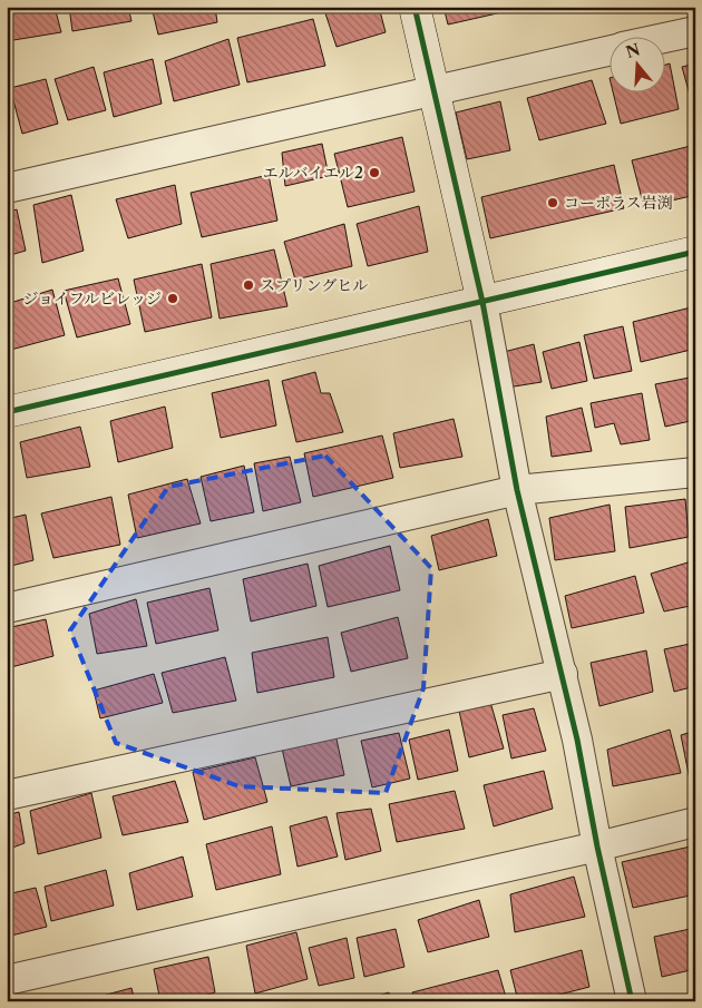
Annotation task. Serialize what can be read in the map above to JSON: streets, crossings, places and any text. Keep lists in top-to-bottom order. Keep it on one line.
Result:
{"places":["エルバイエル2","コーポラス岩渕","スプリングヒル","ジョイフルビレッジ"],"north":"top"}
